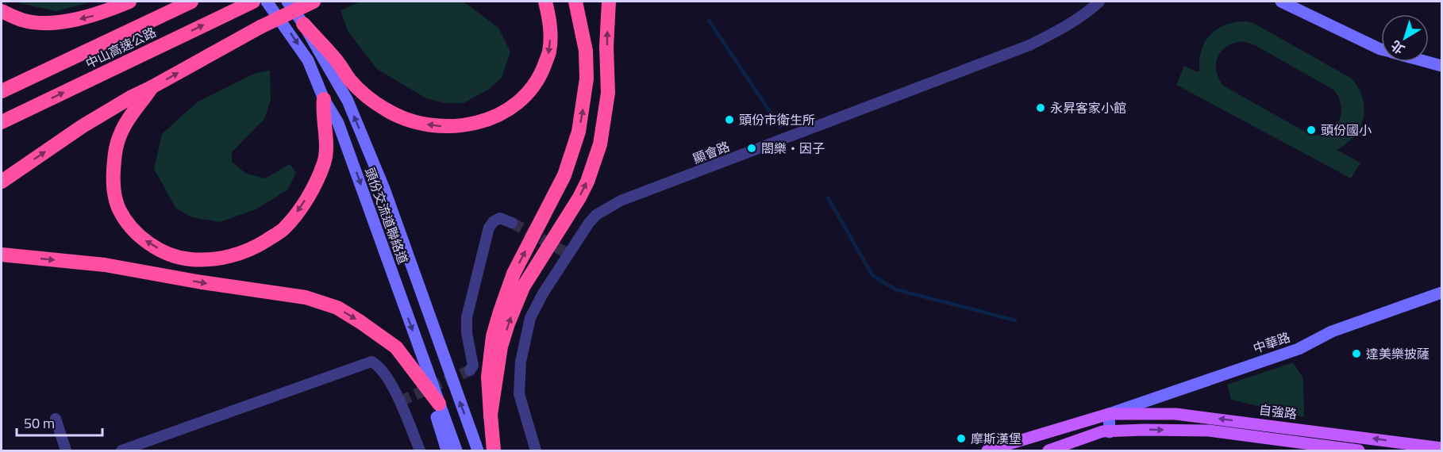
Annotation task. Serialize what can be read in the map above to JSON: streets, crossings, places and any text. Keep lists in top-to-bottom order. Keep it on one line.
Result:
{"streets":{"highway":["中山高速公路"],"main road":["頭份交流道聯絡道","中華路","自強路"],"street":["顯會路"]},"crossings":[["中華路","自強路"]],"places":["永昇客家小館","頭份市衛生所","頭份國小","閤樂‧因子","達美樂披薩","摩斯漢堡"],"scale_bar":"50 m","north":"bottom left"}
